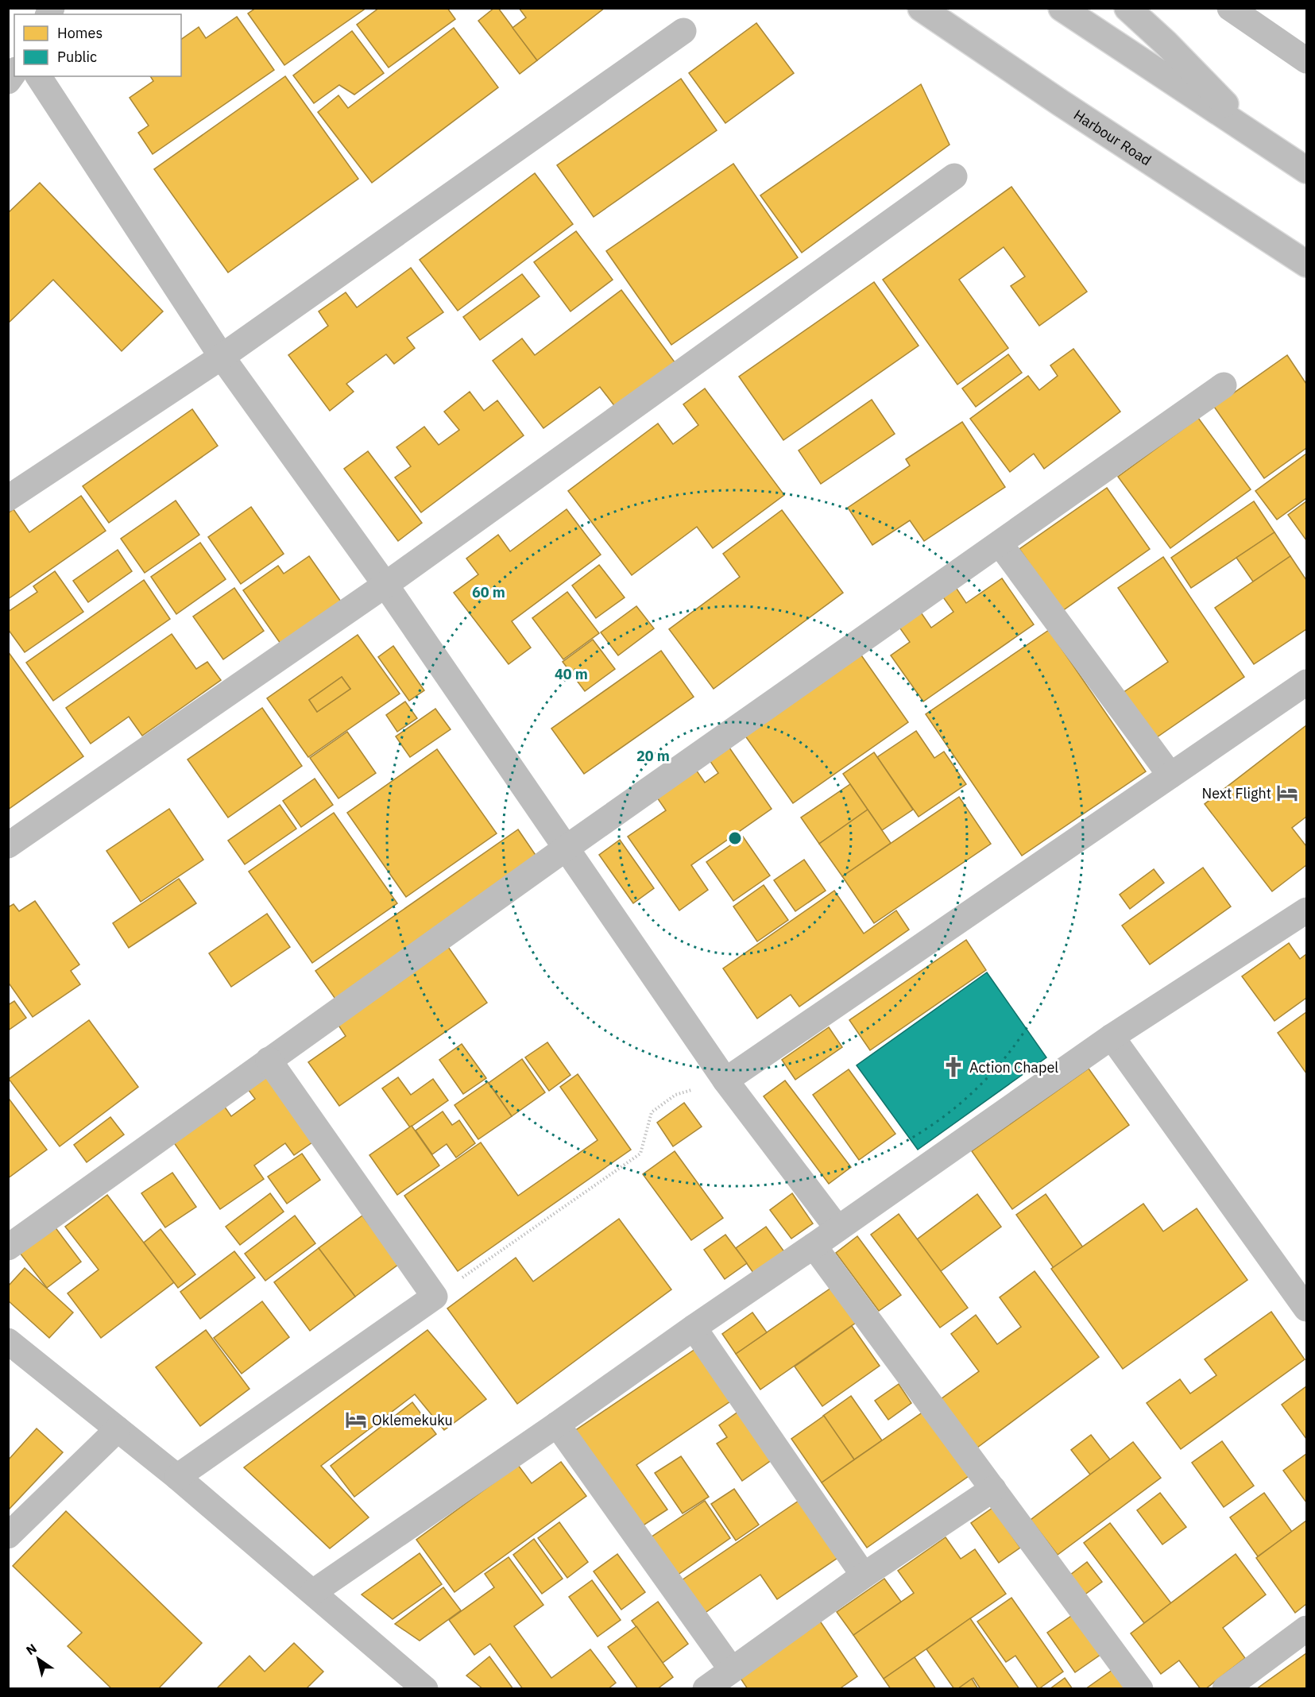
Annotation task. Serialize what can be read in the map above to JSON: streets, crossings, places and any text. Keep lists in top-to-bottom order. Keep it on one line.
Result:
{"streets":{"main road":["Harbour Road"]},"places":{"hotel":["Next Flight","Oklemekuku"],"church":["Action Chapel"]},"legend":["Homes","Public"],"north":"top left","rings":["60 m","40 m","20 m"]}
